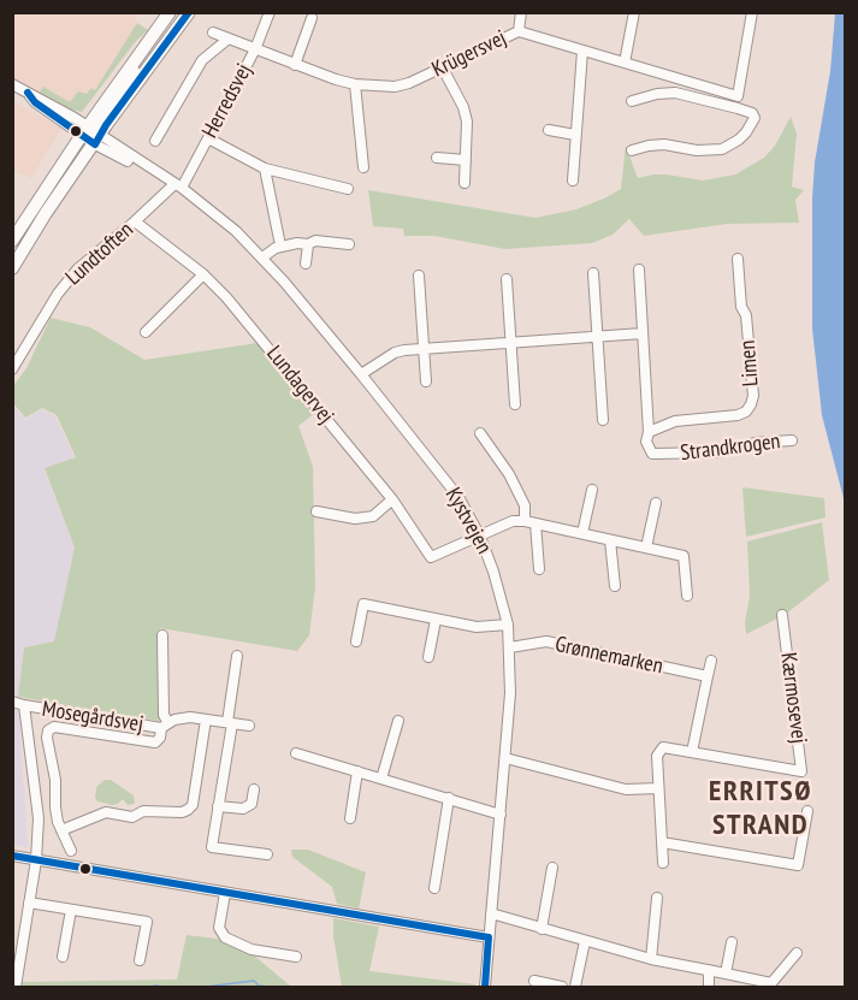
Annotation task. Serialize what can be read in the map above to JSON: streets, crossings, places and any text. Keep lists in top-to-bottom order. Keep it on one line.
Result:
{"streets":{"street":["Krügersvej","Herredsvej","Lundtoften","Limen","Lundagervej","Strandkrogen","Kystvejen","Grønnemarken","Kærmosevej","Mosegårdsvej"]},"crossings":[["Krügersvej","Herredsvej"],["Herredsvej","Lundtoften"],["Herredsvej","Kystvejen"],["Lundtoften","Lundagervej"],["Lundtoften","Kystvejen"],["Limen","Strandkrogen"],["Lundagervej","Kystvejen"],["Kystvejen","Grønnemarken"]],"districts":["ERRITSØ STRAND"]}
